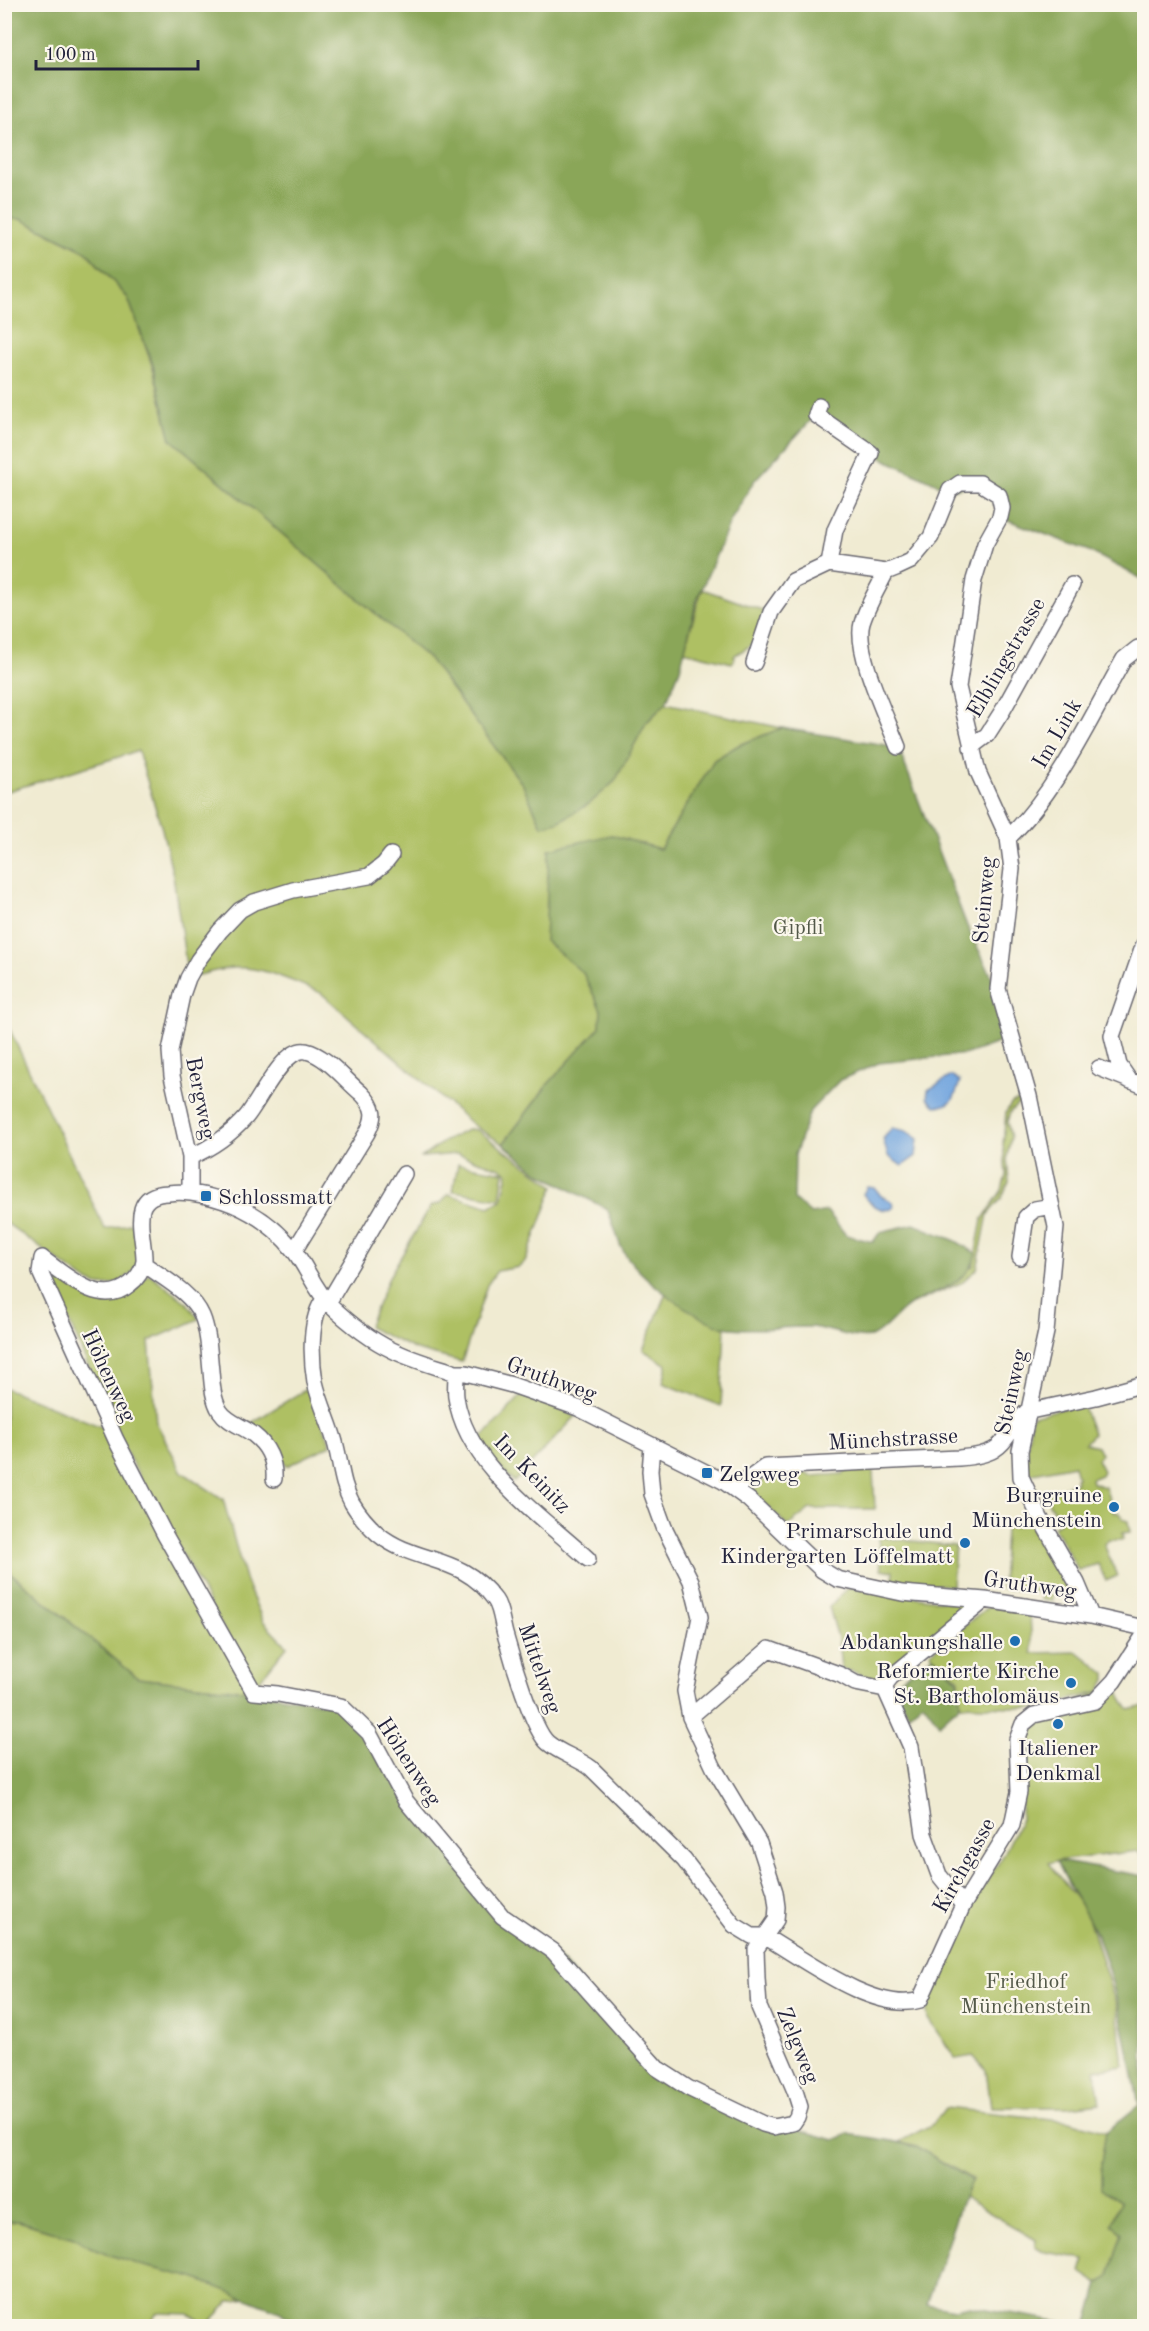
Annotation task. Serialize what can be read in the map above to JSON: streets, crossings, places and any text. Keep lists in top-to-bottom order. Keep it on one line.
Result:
{"streets":{"street":["Elblingstrasse","Im Link","Steinweg","Bergweg","Höhenweg","Gruthweg","Münchstrasse","Im Keinitz","Mittelweg","Kirchgasse","Zelgweg"]},"crossings":[["Elblingstrasse","Steinweg"],["Im Link","Steinweg"],["Steinweg","Gruthweg"],["Steinweg","Münchstrasse"],["Bergweg","Gruthweg"],["Höhenweg","Gruthweg"],["Höhenweg","Zelgweg"],["Gruthweg","Münchstrasse"],["Gruthweg","Im Keinitz"],["Gruthweg","Mittelweg"],["Gruthweg","Zelgweg"],["Mittelweg","Kirchgasse"],["Mittelweg","Zelgweg"]],"parks":["Gipfli","Friedhof Münchenstein"],"places":{"transit":["Schlossmatt","Zelgweg"],"other":["Burgruine Münchenstein","Primarschule und Kindergarten Löffelmatt","Abdankungshalle","Reformierte Kirche St. Bartholomäus","Italiener Denkmal"]},"scale_bar":"100 m"}
